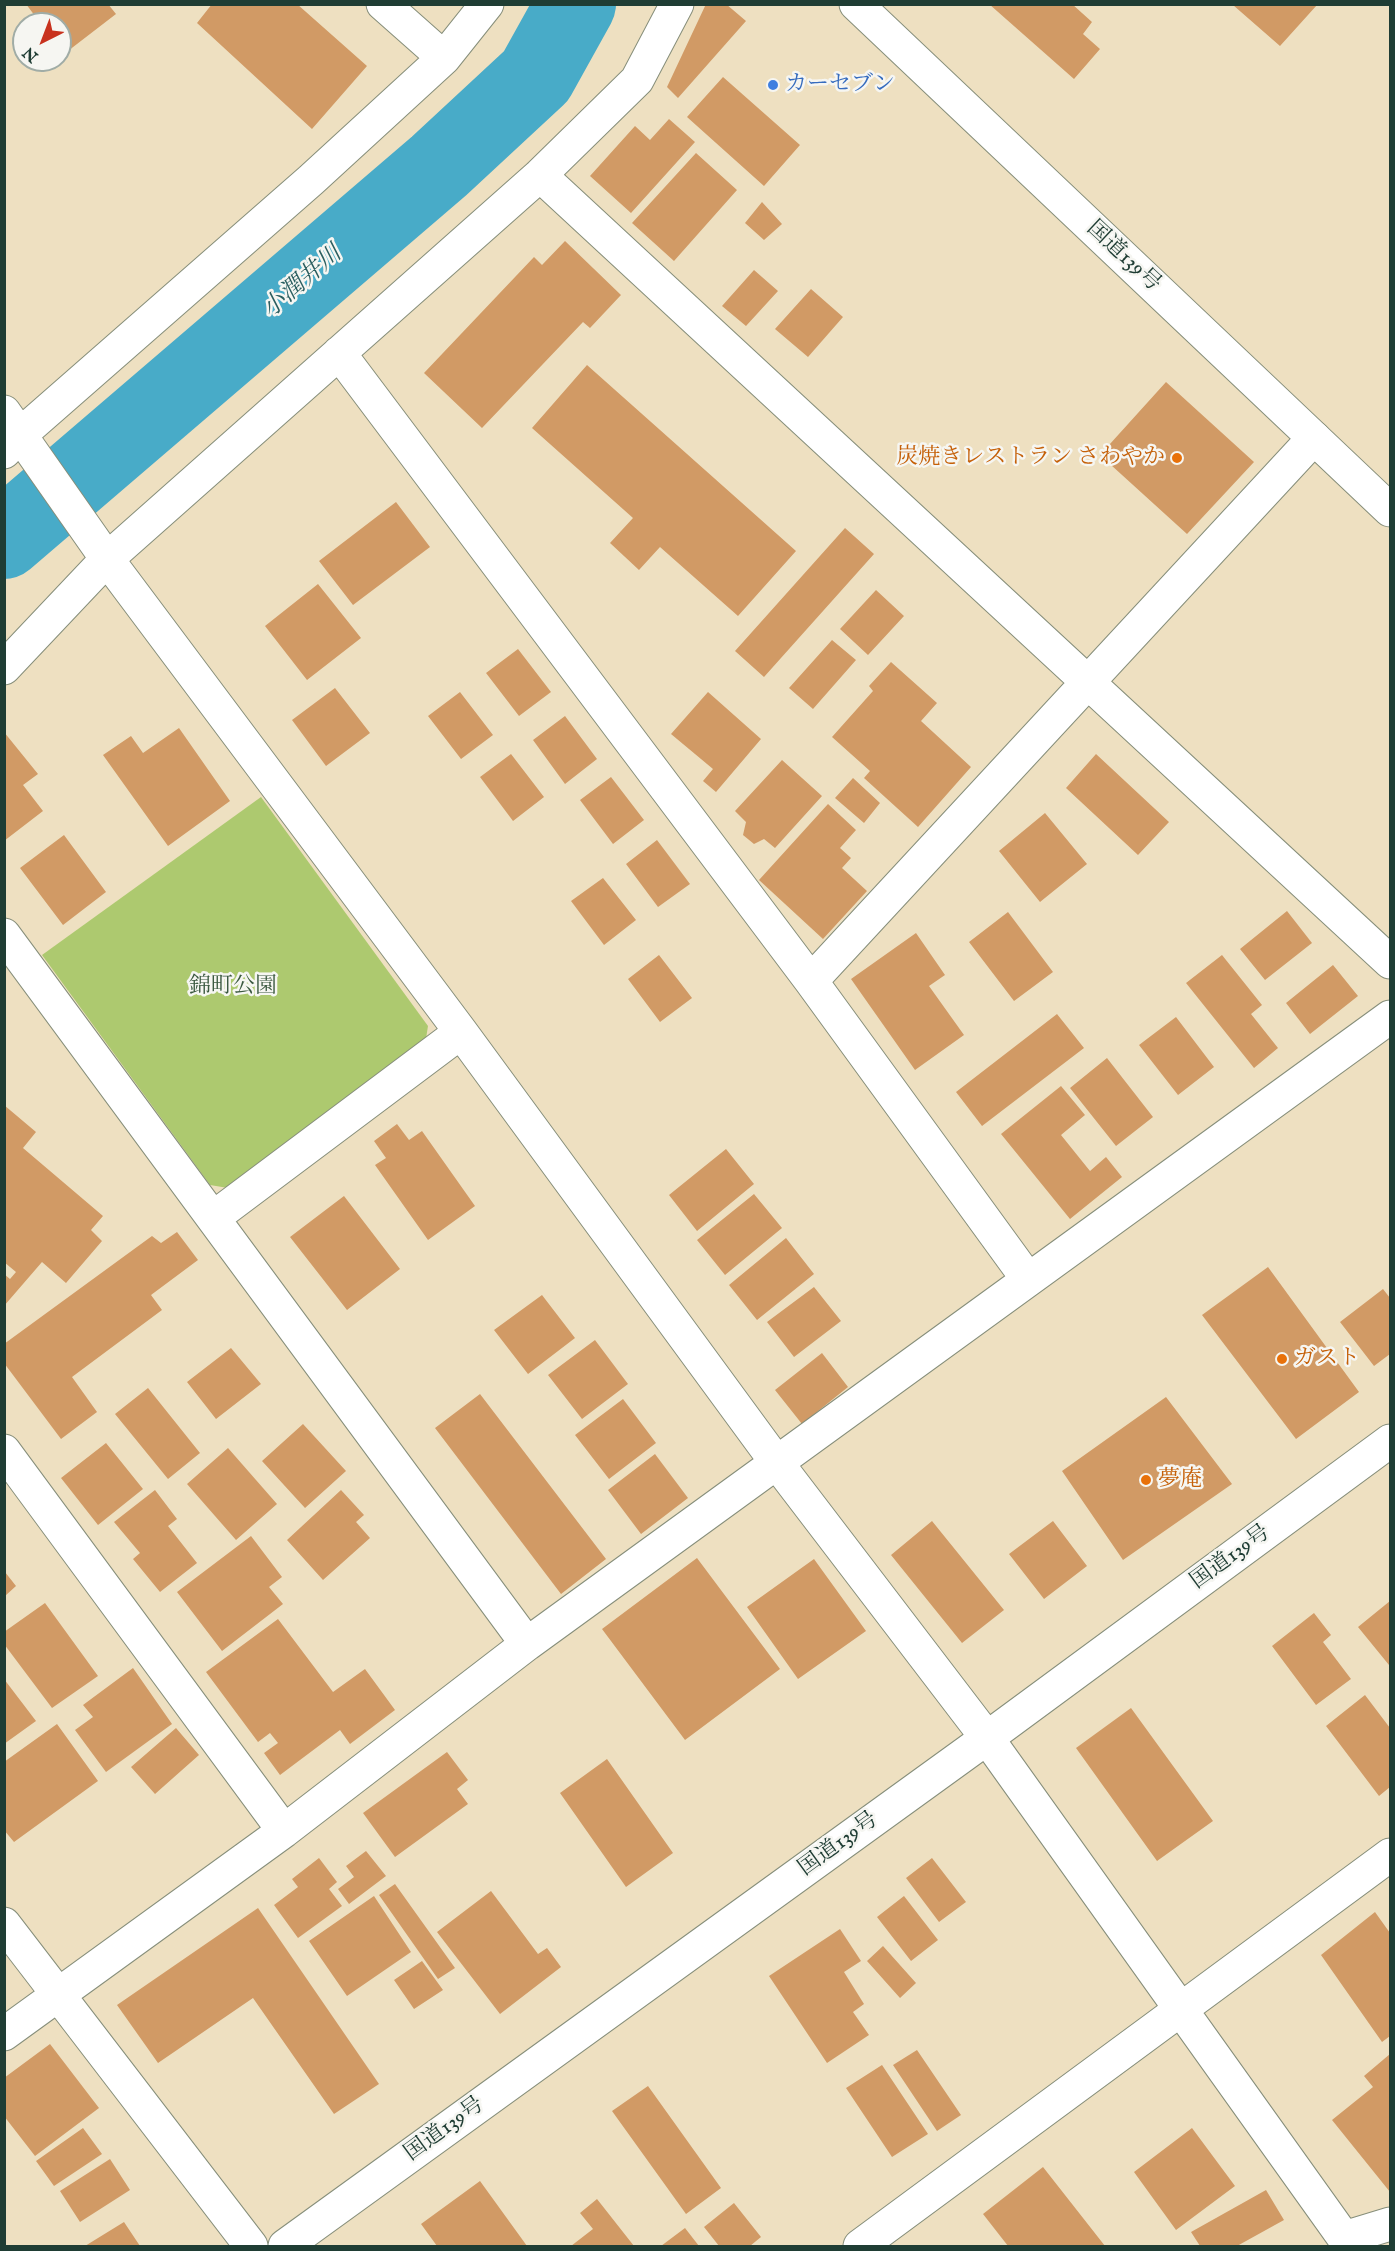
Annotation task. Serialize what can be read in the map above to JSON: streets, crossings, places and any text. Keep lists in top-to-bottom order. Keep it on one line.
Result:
{"streets":{"main road":["国道139号"]},"water":["小潤井川"],"parks":["錦町公園"],"places":["カーセブン","炭焼きレストラン さわやか","ガスト","夢庵"],"north":"bottom left"}
